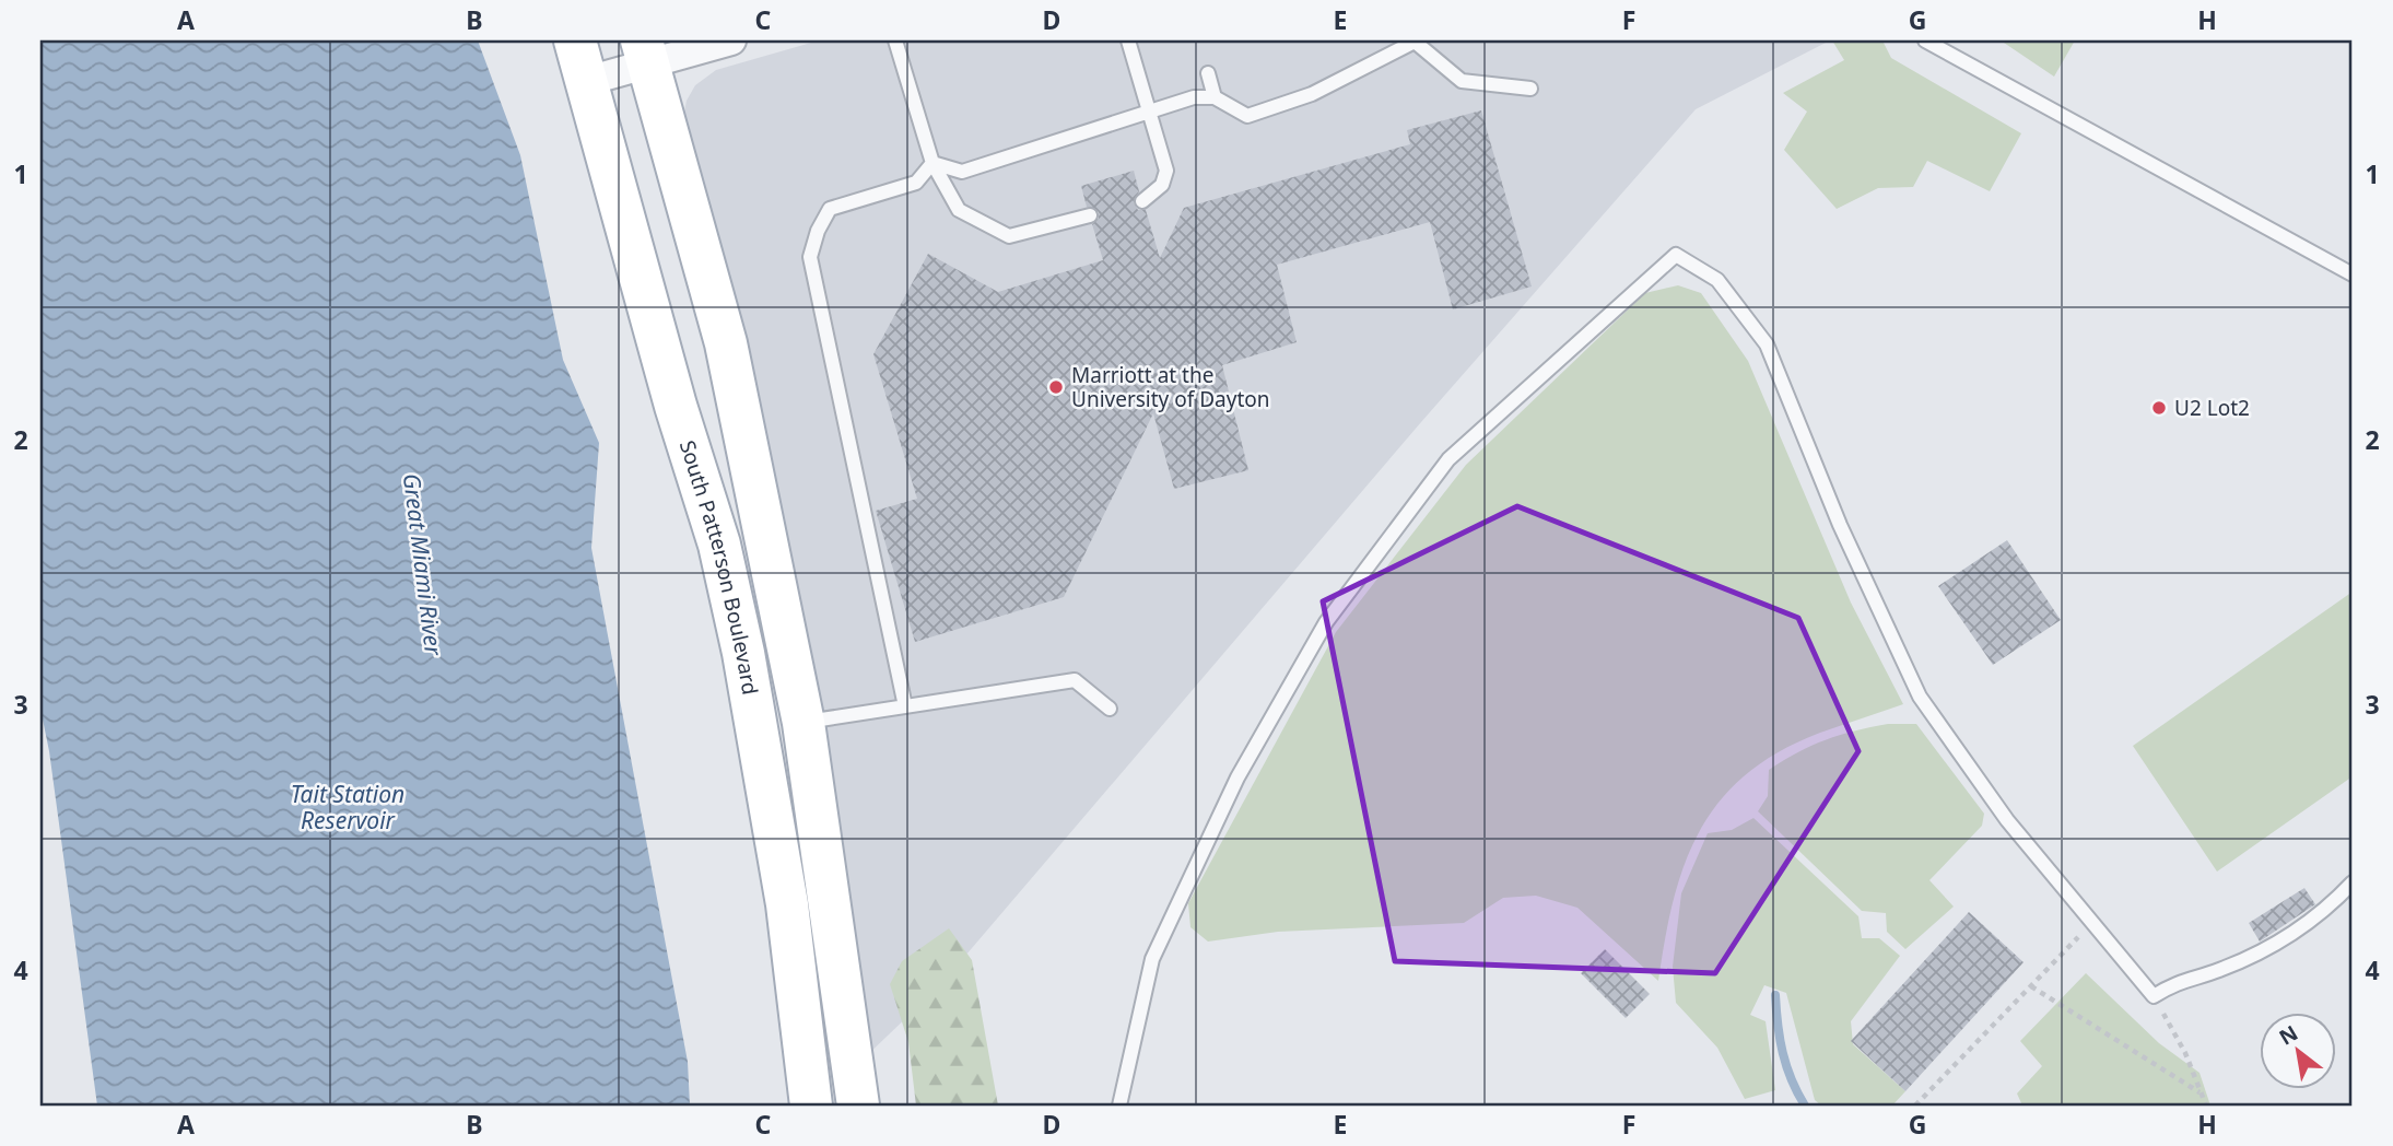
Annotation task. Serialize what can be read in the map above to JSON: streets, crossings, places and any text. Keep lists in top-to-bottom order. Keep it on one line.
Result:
{"streets":{"main road":["South Patterson Boulevard"]},"water":["Great Miami River","Tait Station Reservoir"],"places":["Marriott at the University of Dayton","U2 Lot2"],"north":"top left","grid":{"columns":["A","B","C","D","E","F","G","H"],"rows":["1","2","3","4"]}}
